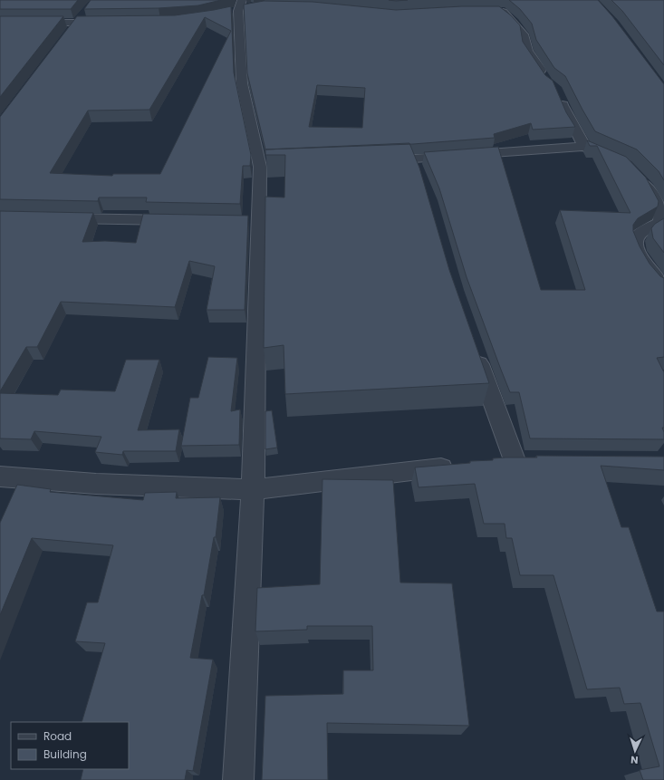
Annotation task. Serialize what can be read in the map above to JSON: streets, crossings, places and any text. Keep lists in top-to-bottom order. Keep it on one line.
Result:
{"legend":["Road","Building"],"north":"bottom"}
